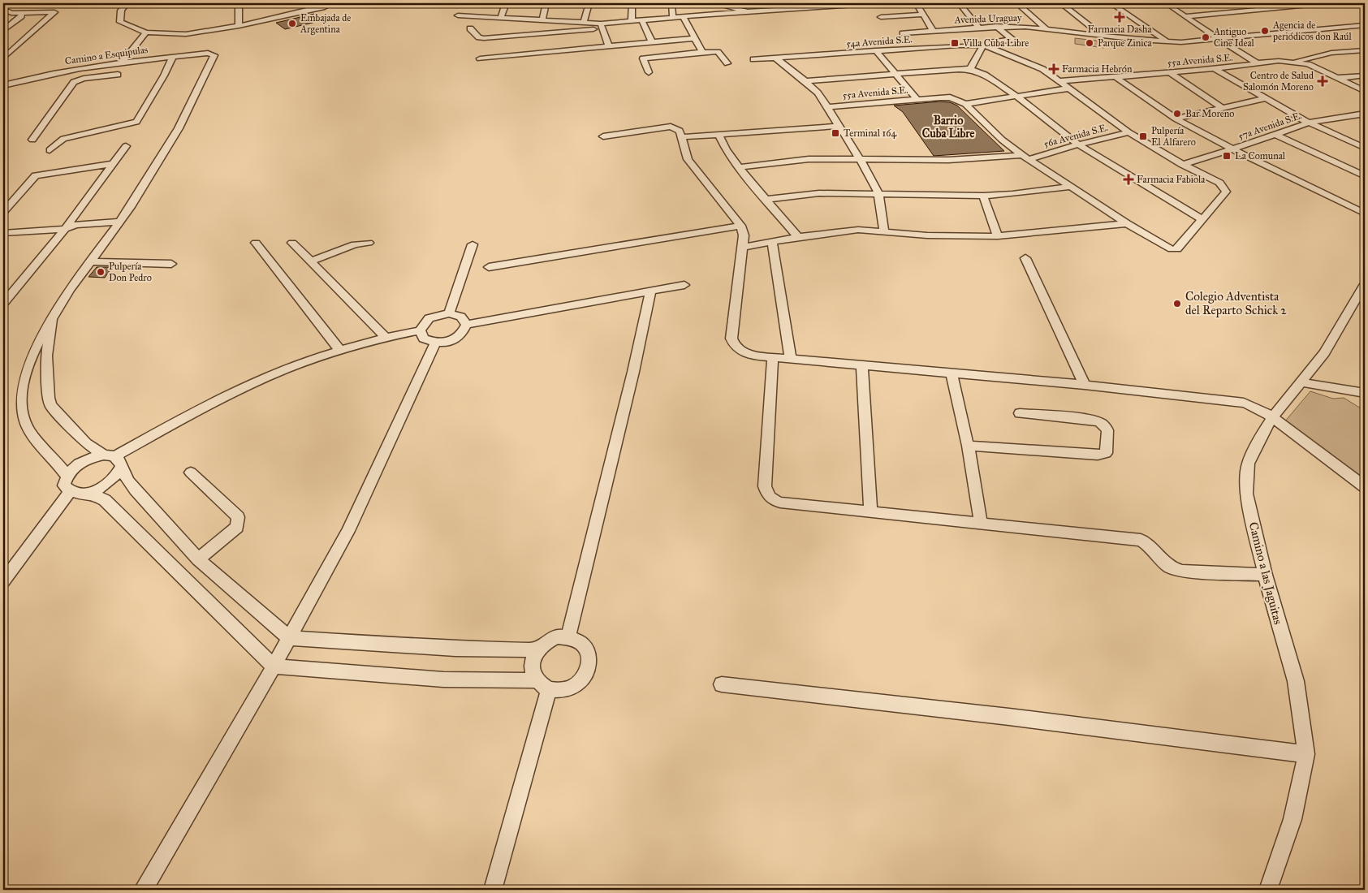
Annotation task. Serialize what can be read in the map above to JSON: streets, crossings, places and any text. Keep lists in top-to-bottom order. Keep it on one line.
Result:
{"streets":{"street":["Avenida Uraguay","54a Avenida S.E.","Camino a Esquipulas","55a Avenida S.E.","57a Avenida S.E.","56a Avenida S.E.","Camino a las Jaguitas"]},"districts":["Barrio Cuba Libre"],"places":{"health":["Farmacia Dasha","Farmacia Hebrón","Centro de Salud Salomón Moreno","Farmacia Fabiola"],"other":["Embajada de Argentina","Agencia de periódicos don Raúl","Antiguo Cine Ideal","Parque Zinica","Bar Moreno","Pulpería Don Pedro","Colegio Adventista del Reparto Schick 2"],"transit":["Villa Cuba Libre","Terminal 164","Pulpería El Alfarero","La Comunal"]}}
